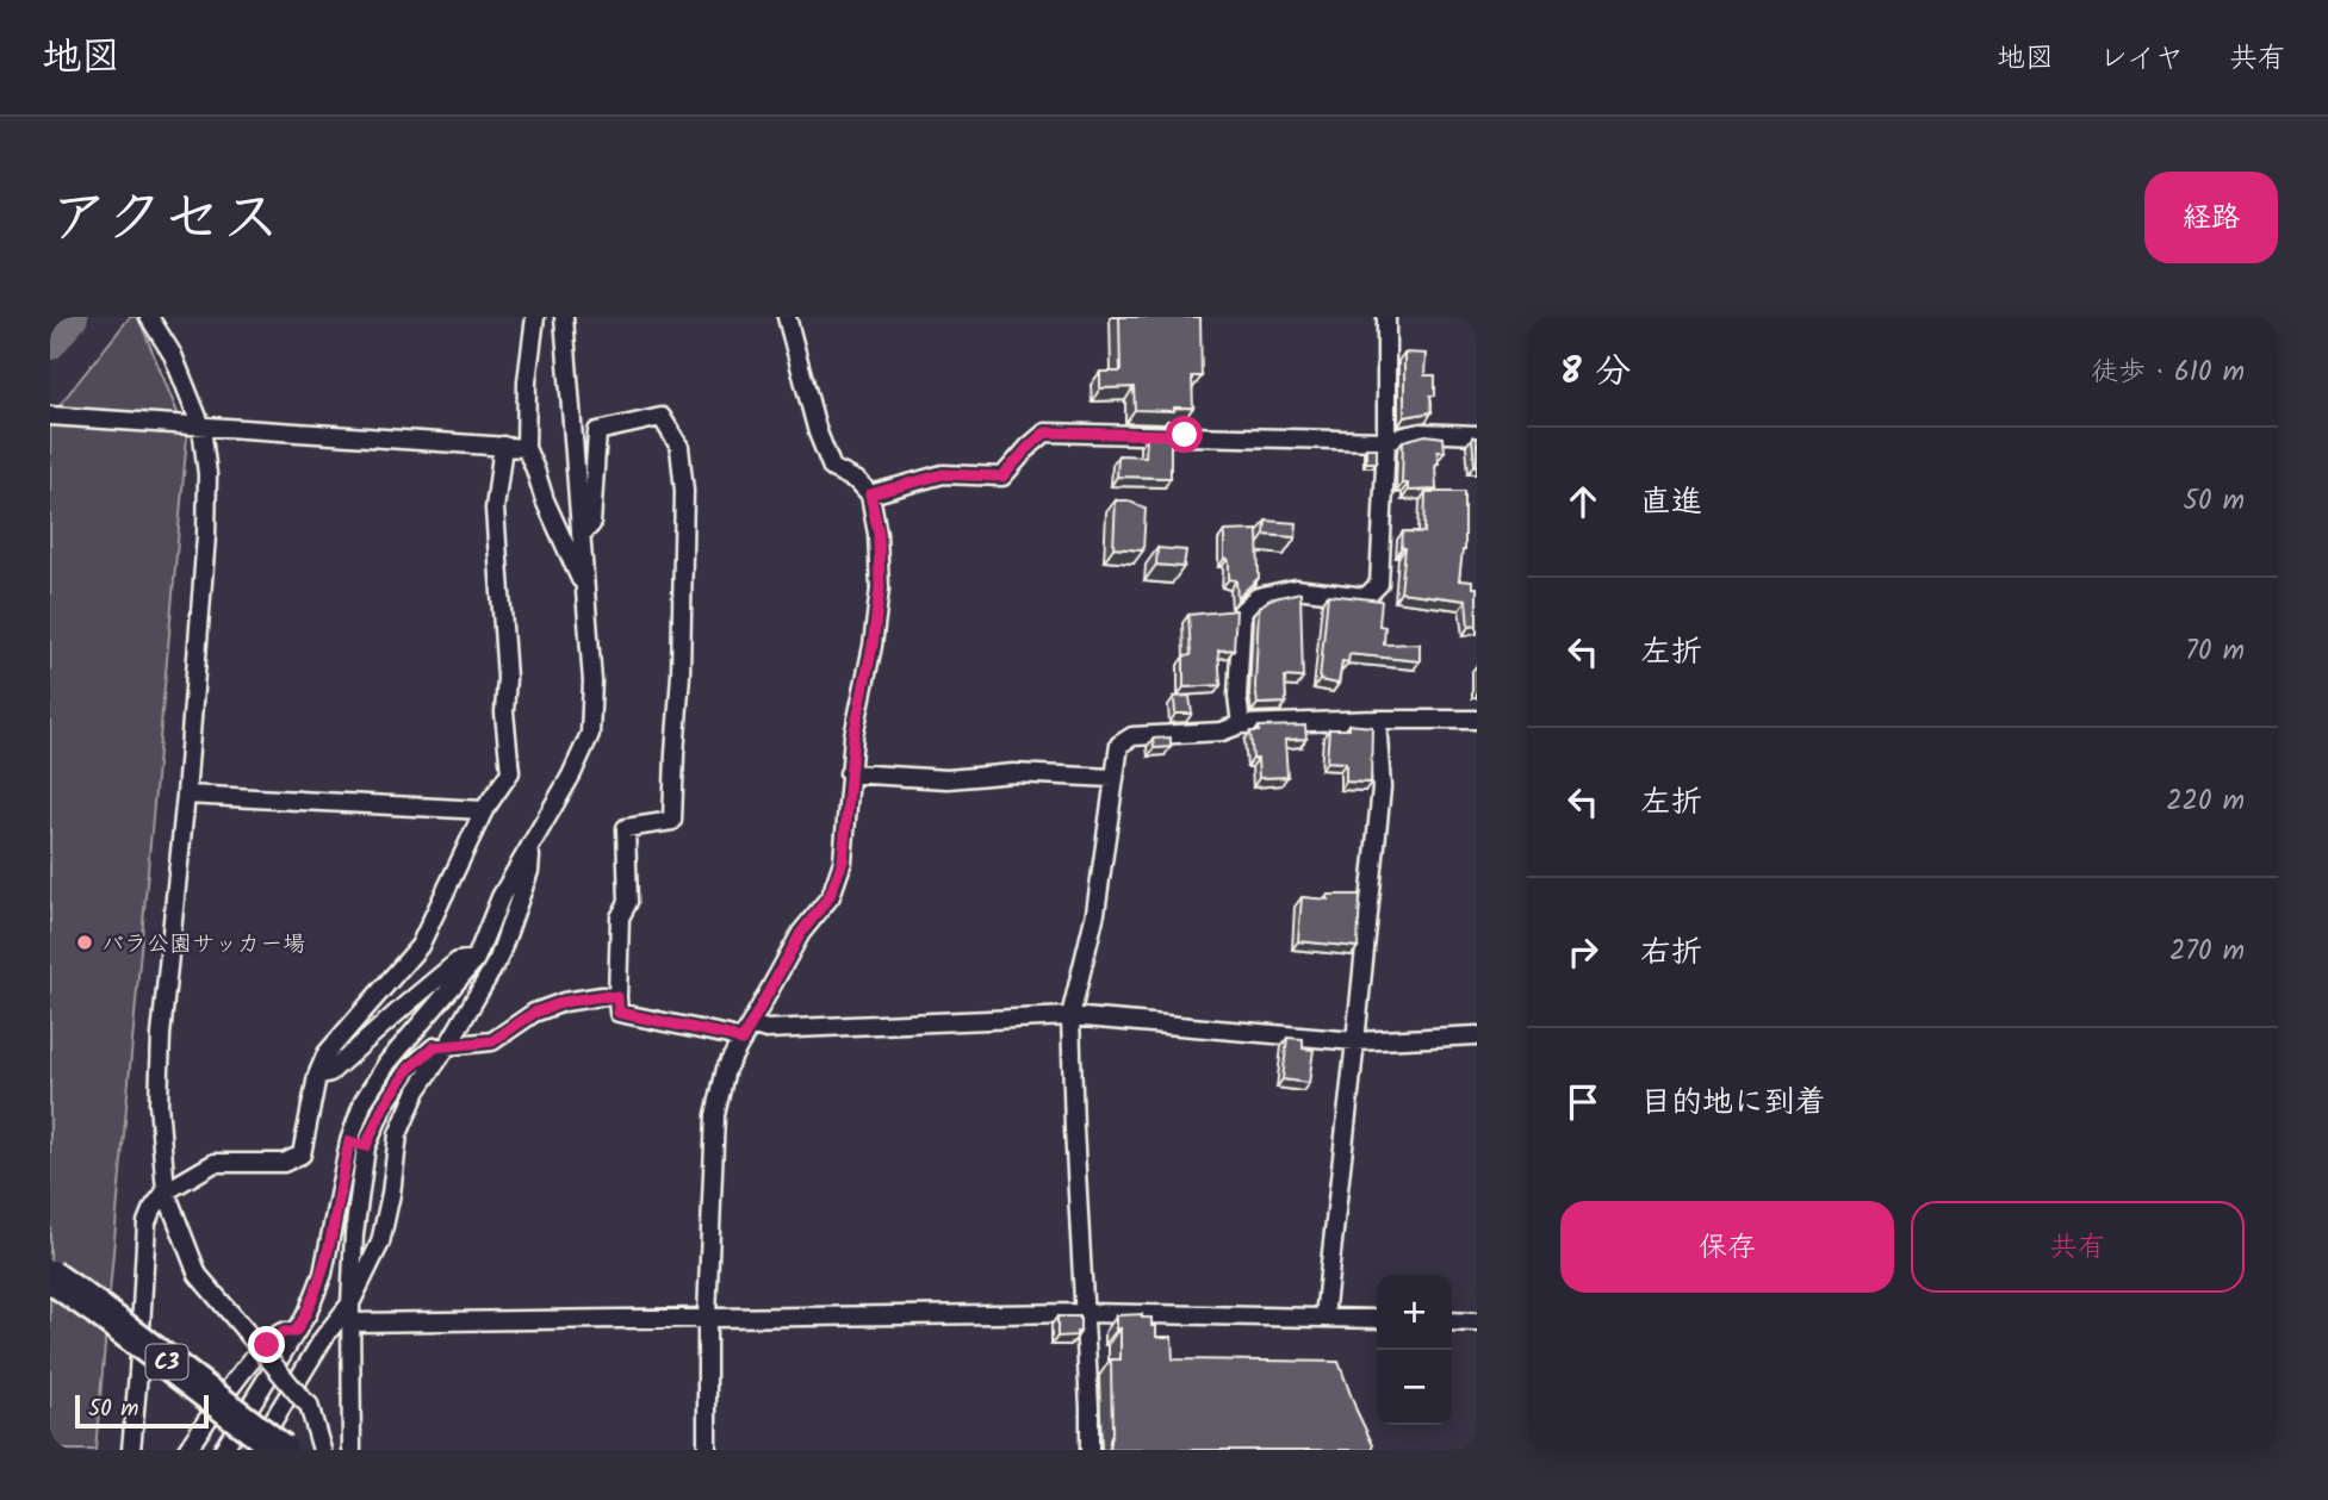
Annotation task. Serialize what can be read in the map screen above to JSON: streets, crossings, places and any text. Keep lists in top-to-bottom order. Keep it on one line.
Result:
{"streets":{"highway":["C3"]},"places":["バラ公園サッカー場"],"scale_bar":"50 m","page":{"header":"地図","nav":["地図","レイヤ","共有"],"title":"アクセス","buttons":["経路",["保存","共有"]],"heading":["8 分","徒歩 · 610 m"],"list":[["直進","50 m"],["左折","70 m"],["左折","220 m"],["右折","270 m"],"目的地に到着"],"map_buttons":["+","−"],"scale":"50 m"}}
